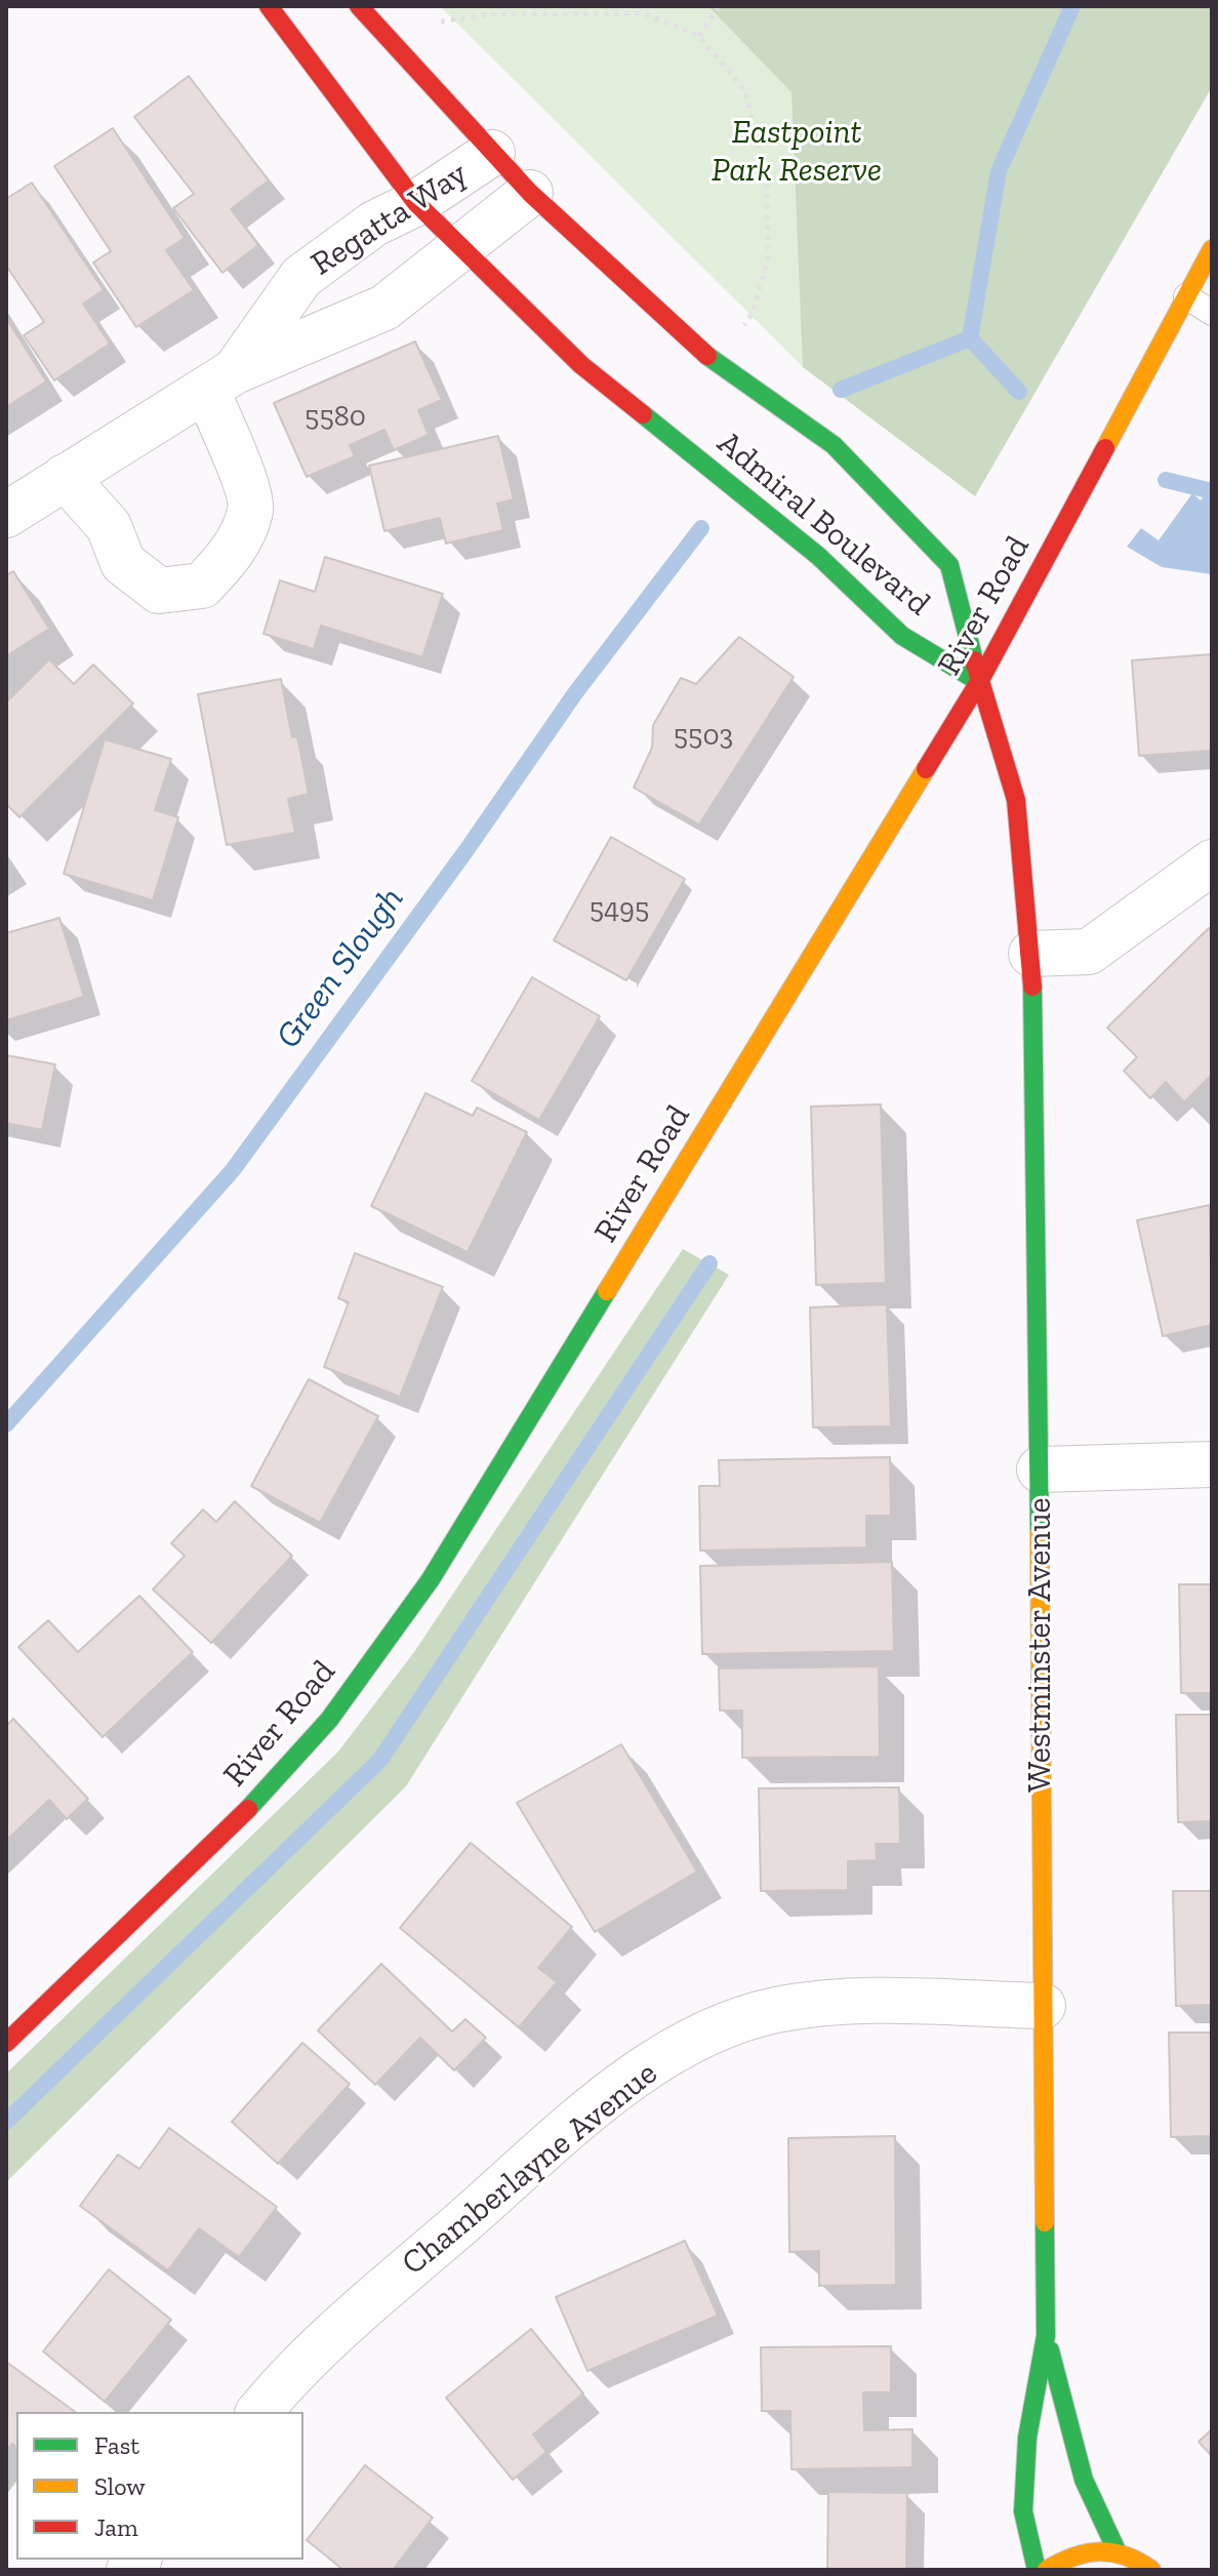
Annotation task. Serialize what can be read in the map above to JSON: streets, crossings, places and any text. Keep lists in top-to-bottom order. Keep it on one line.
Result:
{"streets":{"street":["Regatta Way","Admiral Boulevard","River Road","Westminster Avenue","Chamberlayne Avenue"]},"crossings":[["Regatta Way","Admiral Boulevard"],["Admiral Boulevard","River Road"],["Admiral Boulevard","Westminster Avenue"],["River Road","Westminster Avenue"],["Westminster Avenue","Chamberlayne Avenue"]],"water":["Green Slough"],"parks":["Eastpoint Park Reserve"],"house_numbers":["5580","5503","5495"],"legend":["Fast","Slow","Jam"]}
